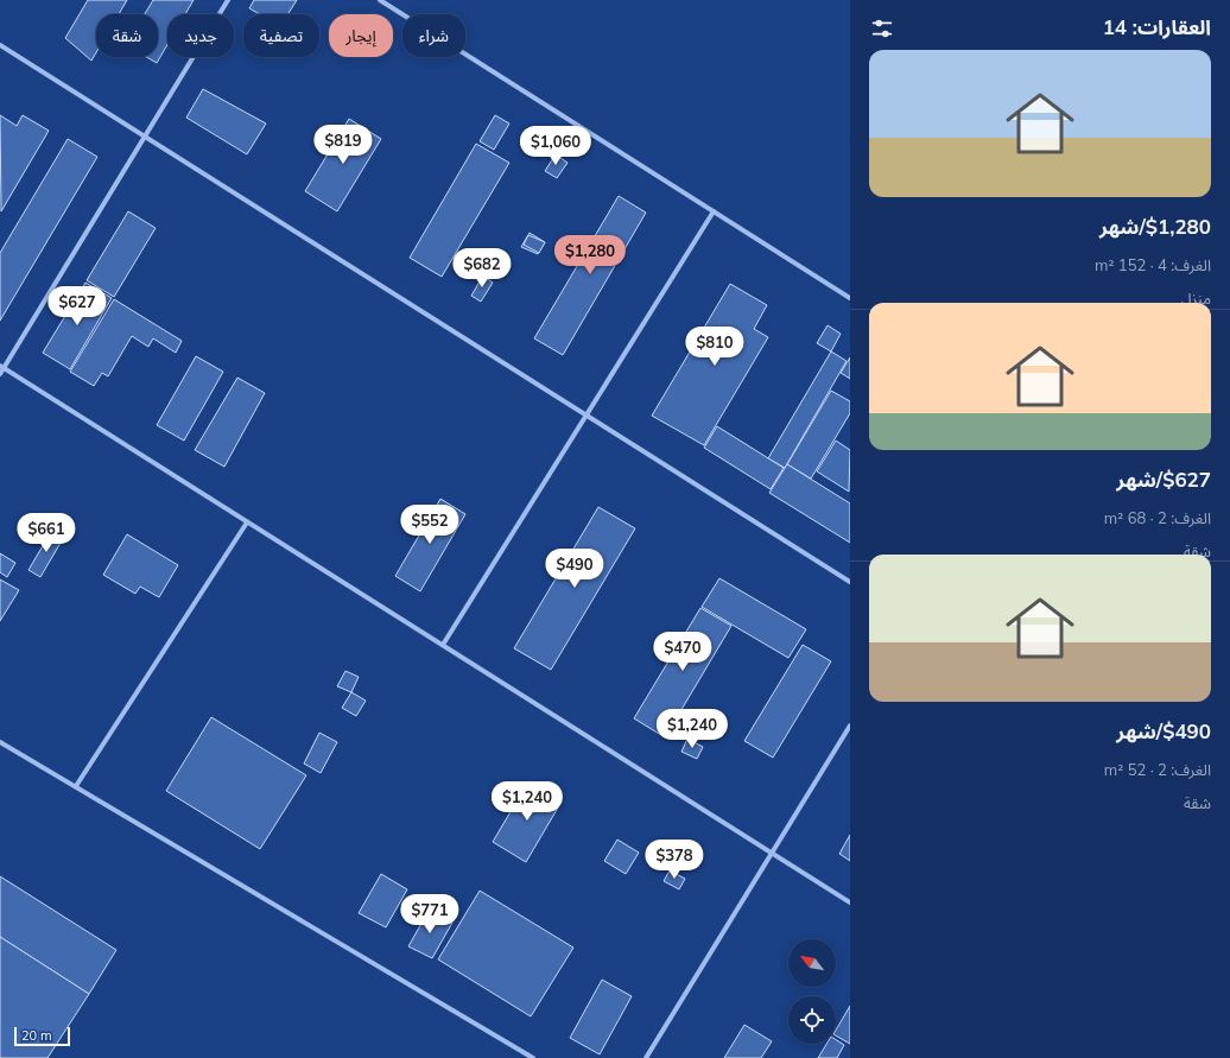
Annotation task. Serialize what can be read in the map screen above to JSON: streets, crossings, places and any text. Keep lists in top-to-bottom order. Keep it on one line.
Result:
{"scale_bar":"20 m","north":"top left","page":{"heading":"العقارات: 14","chip":["شراء","إيجار","تصفية","جديد","شقة"],"list":[{"name":"$1,280/شهر","note":"الغرف: 4 · 152 m² · منزل"},{"name":"$627/شهر","note":"الغرف: 2 · 68 m² · شقة"},{"name":"$490/شهر","note":"الغرف: 2 · 52 m² · شقة"}],"price":["$819","$1,060","$1,280","$682","$627","$810","$552","$661","$490","$470","$1,240","$1,240","$378","$771"],"scale":"20 m"}}
